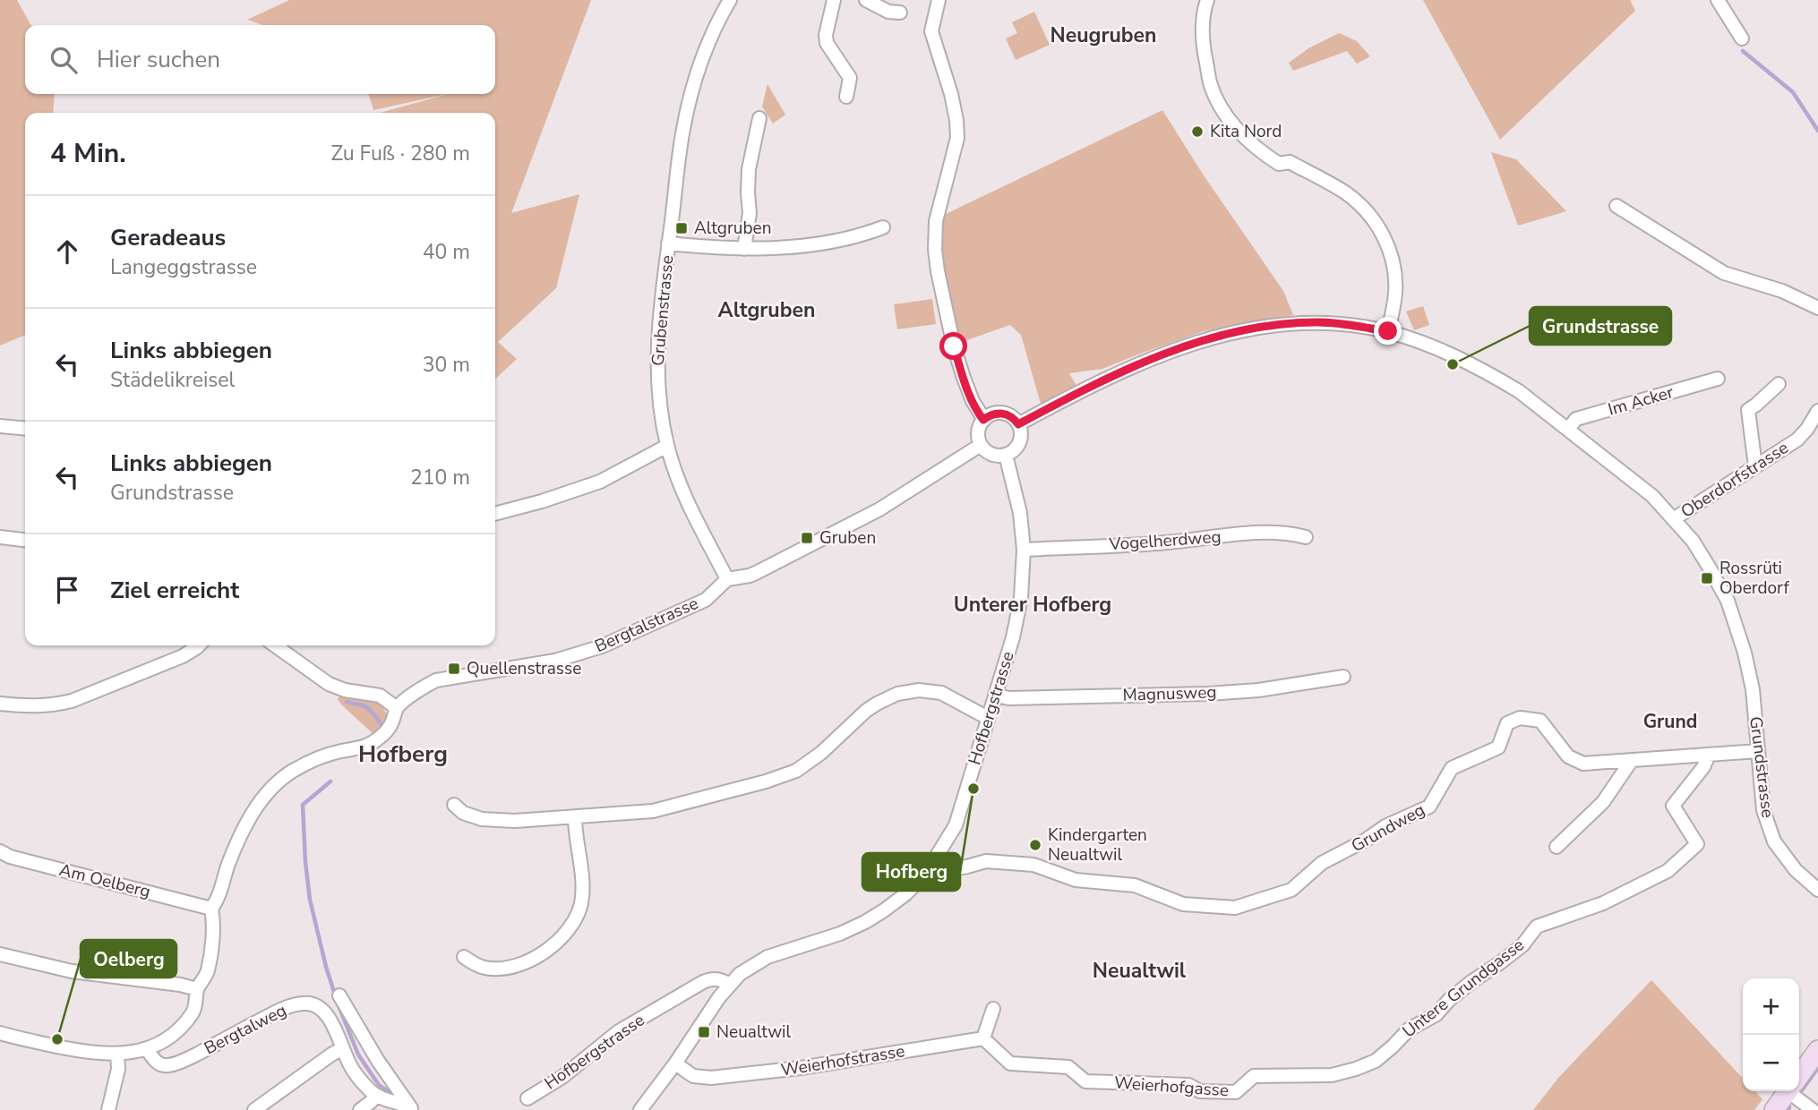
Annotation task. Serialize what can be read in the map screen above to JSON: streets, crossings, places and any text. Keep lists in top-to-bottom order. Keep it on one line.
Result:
{"streets":{"street":["Grubenstrasse","Im Acker","Oberdorfstrasse","Vogelherdweg","Bergtalstrasse","Magnusweg","Hofbergstrasse","Grundstrasse","Grundweg","Am Oelberg","Untere Grundgasse","Bergtalweg","Weierhofstrasse","Weierhofgasse"]},"crossings":[["Grubenstrasse","Bergtalstrasse"],["Im Acker","Grundstrasse"],["Oberdorfstrasse","Grundstrasse"],["Vogelherdweg","Hofbergstrasse"],["Bergtalstrasse","Hofbergstrasse"],["Bergtalstrasse","Grundstrasse"],["Bergtalstrasse","Am Oelberg"],["Bergtalstrasse","Bergtalweg"],["Magnusweg","Hofbergstrasse"],["Hofbergstrasse","Grundstrasse"],["Hofbergstrasse","Grundweg"],["Hofbergstrasse","Weierhofstrasse"],["Grundstrasse","Grundweg"],["Grundweg","Untere Grundgasse"],["Untere Grundgasse","Weierhofgasse"],["Weierhofstrasse","Weierhofgasse"]],"districts":["Neugruben","Altgruben","Unterer Hofberg","Grund","Hofberg","Neualtwil"],"places":{"other":["Kita Nord","Grundstrasse","Hofberg","Kindergarten Neualtwil","Oelberg"],"transit":["Altgruben","Gruben","Rossrüti Oberdorf","Quellenstrasse","Neualtwil"]},"page":{"search":"Hier suchen","heading":["4 Min.","Zu Fuß · 280 m"],"list":[["Geradeaus","Langeggstrasse","40 m"],["Links abbiegen","Städelikreisel","30 m"],["Links abbiegen","Grundstrasse","210 m"],"Ziel erreicht"],"map_buttons":["+","−"]}}
